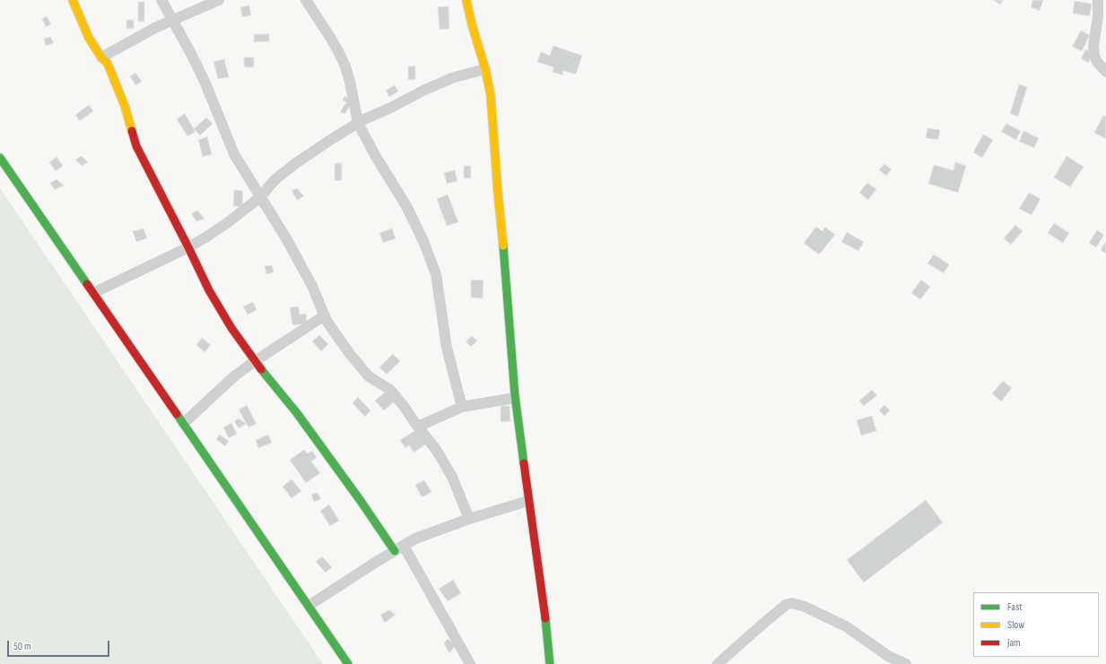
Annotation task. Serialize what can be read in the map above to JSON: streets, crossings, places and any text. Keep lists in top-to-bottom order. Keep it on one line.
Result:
{"legend":["Fast","Slow","Jam"],"scale_bar":"50 m"}
